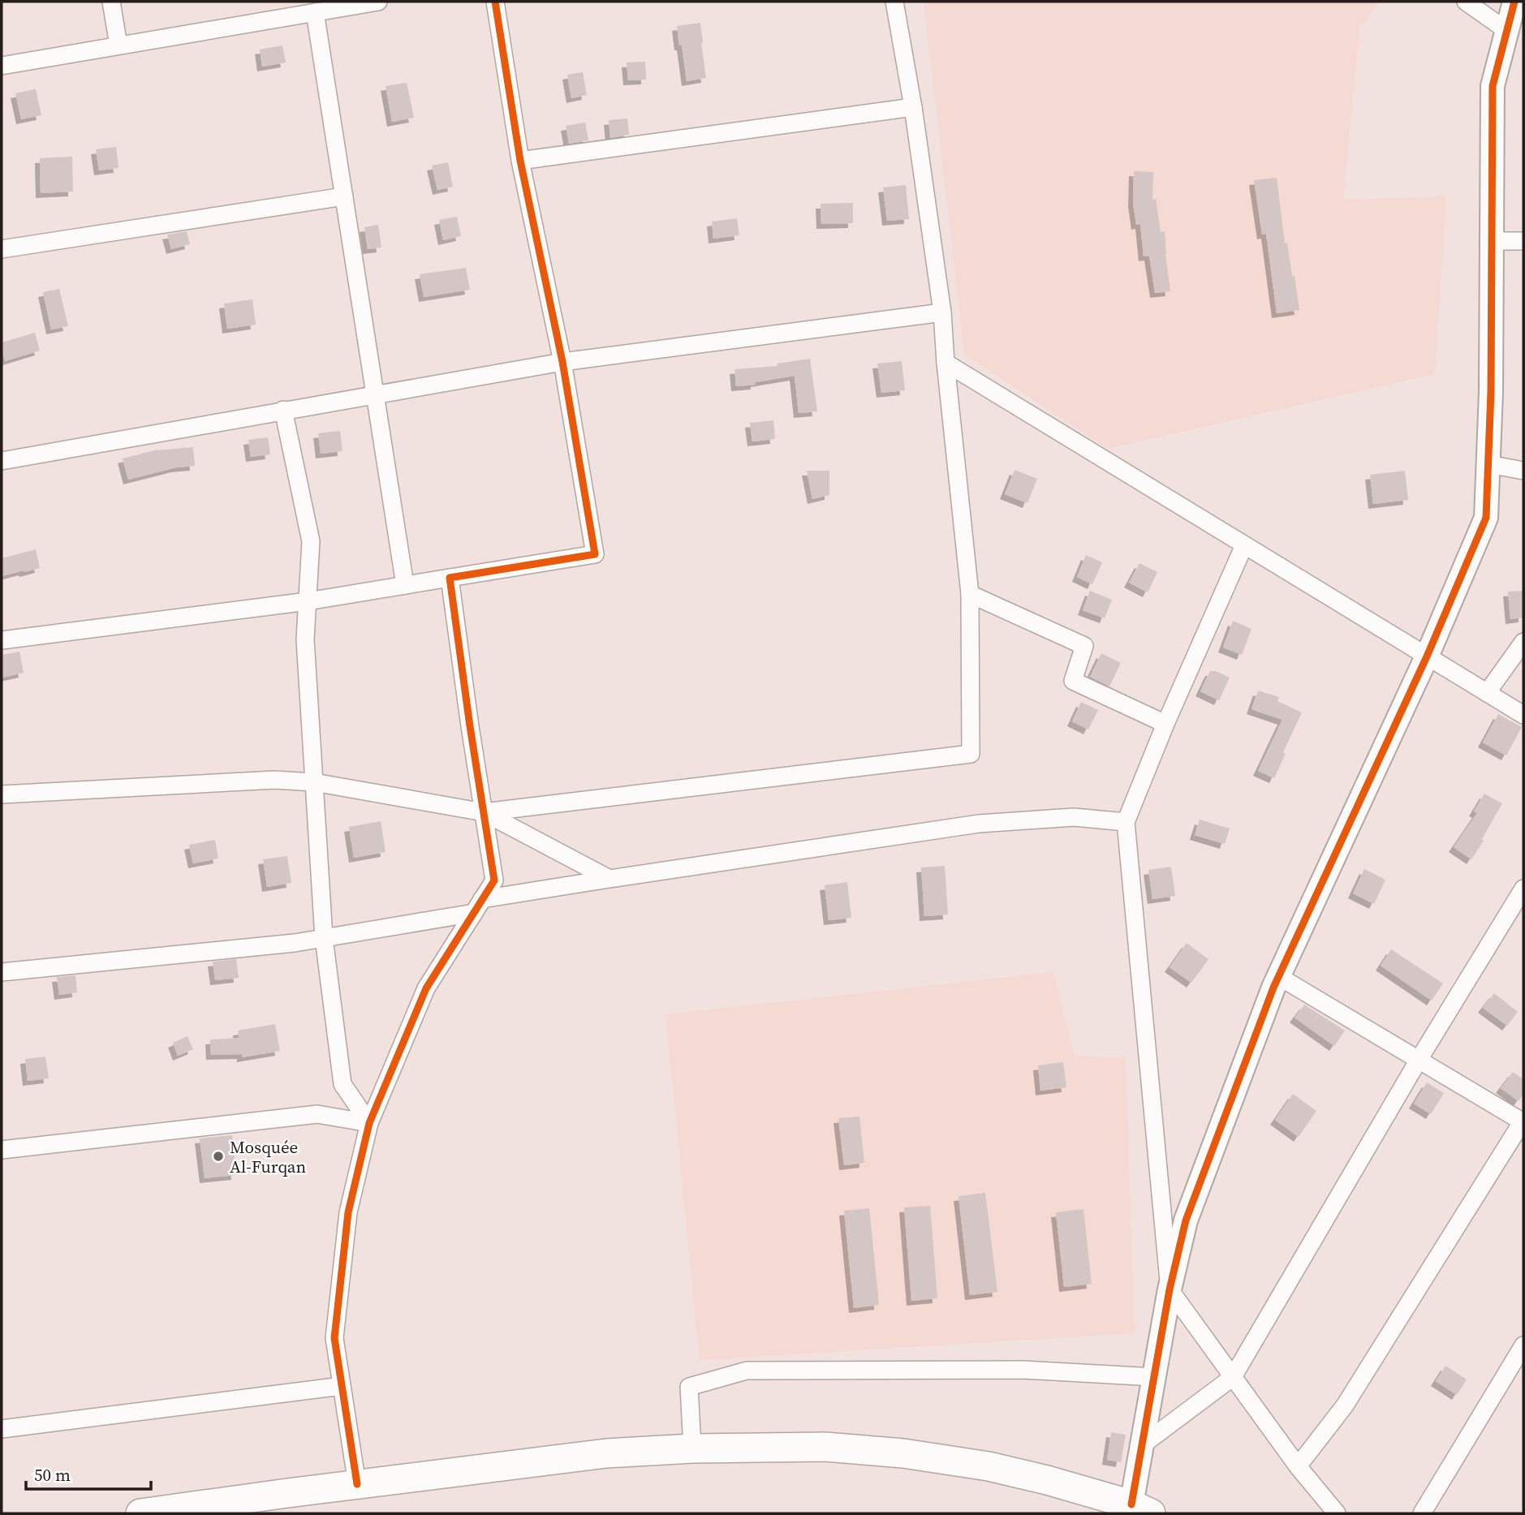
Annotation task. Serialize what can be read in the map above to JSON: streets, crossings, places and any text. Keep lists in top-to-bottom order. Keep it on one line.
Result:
{"places":["Mosquée Al-Furqan"],"scale_bar":"50 m"}
